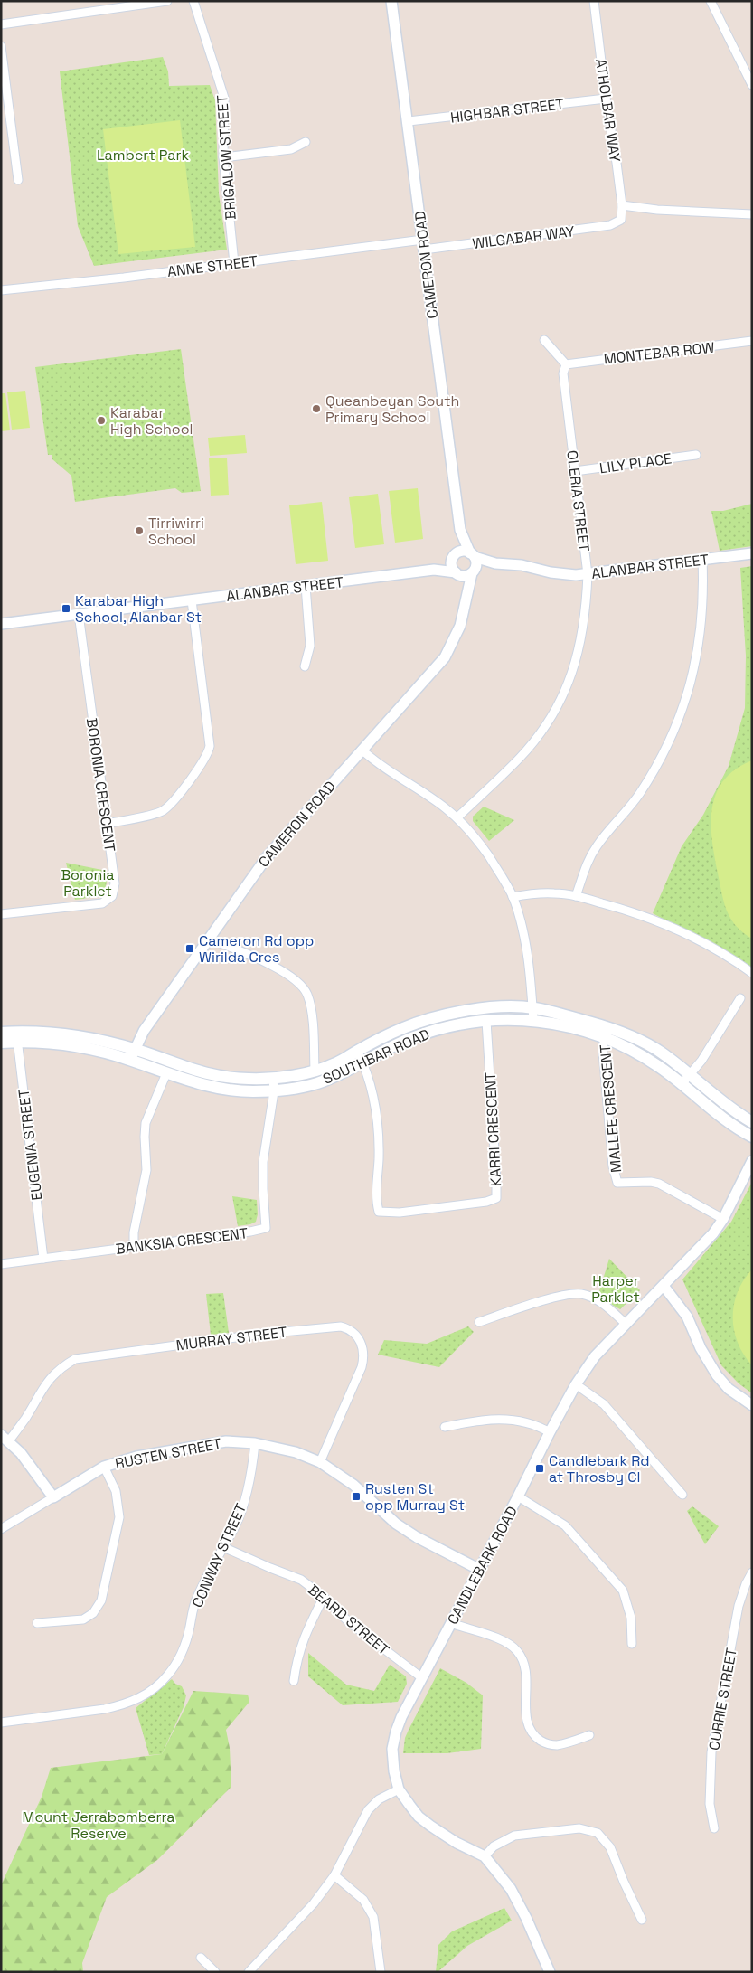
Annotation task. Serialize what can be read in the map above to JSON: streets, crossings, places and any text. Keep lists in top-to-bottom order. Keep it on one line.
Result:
{"streets":{"main road":["SOUTHBAR ROAD"],"street":["HIGHBAR STREET","ATHOLBAR WAY","BRIGALOW STREET","WILGABAR WAY","CAMERON ROAD","ANNE STREET","MONTEBAR ROW","LILY PLACE","OLERIA STREET","ALANBAR STREET","BORONIA CRESCENT","MALLEE CRESCENT","KARRI CRESCENT","EUGENIA STREET","BANKSIA CRESCENT","MURRAY STREET","RUSTEN STREET","CONWAY STREET","CANDLEBARK ROAD","BEARD STREET","CURRIE STREET"]},"crossings":[["HIGHBAR STREET","ATHOLBAR WAY"],["HIGHBAR STREET","CAMERON ROAD"],["ATHOLBAR WAY","WILGABAR WAY"],["BRIGALOW STREET","ANNE STREET"],["WILGABAR WAY","CAMERON ROAD"],["WILGABAR WAY","ANNE STREET"],["CAMERON ROAD","ANNE STREET"],["CAMERON ROAD","ALANBAR STREET"],["CAMERON ROAD","SOUTHBAR ROAD"],["MONTEBAR ROW","OLERIA STREET"],["LILY PLACE","OLERIA STREET"],["OLERIA STREET","ALANBAR STREET"],["ALANBAR STREET","BORONIA CRESCENT"],["SOUTHBAR ROAD","MALLEE CRESCENT"],["SOUTHBAR ROAD","KARRI CRESCENT"],["SOUTHBAR ROAD","EUGENIA STREET"],["SOUTHBAR ROAD","BANKSIA CRESCENT"],["MALLEE CRESCENT","CANDLEBARK ROAD"],["EUGENIA STREET","BANKSIA CRESCENT"],["MURRAY STREET","RUSTEN STREET"],["RUSTEN STREET","CONWAY STREET"],["RUSTEN STREET","CANDLEBARK ROAD"],["CONWAY STREET","BEARD STREET"],["CANDLEBARK ROAD","BEARD STREET"]],"parks":["Lambert Park","Boronia Parklet","Harper Parklet","Mount Jerrabomberra Reserve"],"places":{"other":["Queanbeyan South Primary School","Karabar High School","Tirriwirri School"],"transit":["Karabar High School, Alanbar St","Cameron Rd opp Wirilda Cres","Candlebark Rd at Throsby Cl","Rusten St opp Murray St"]}}
